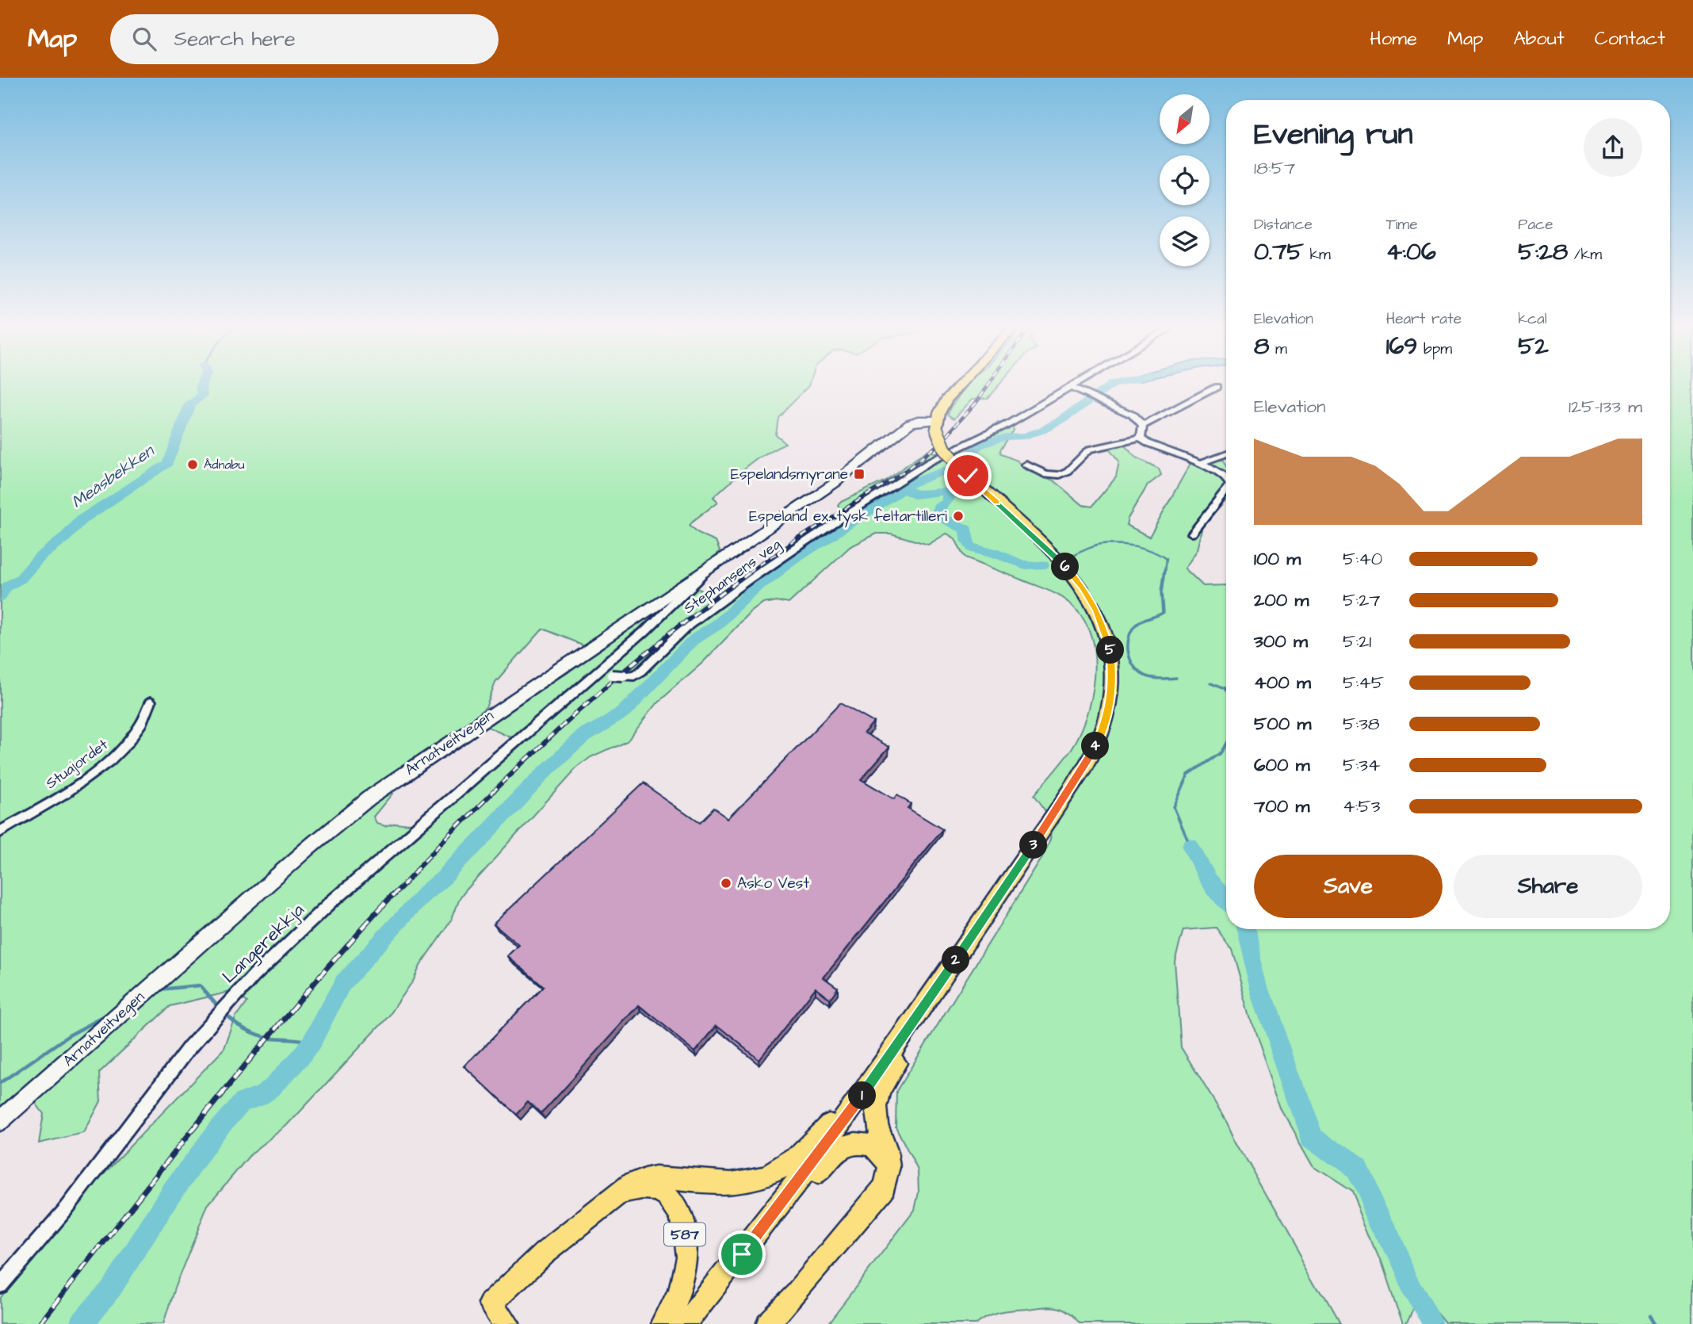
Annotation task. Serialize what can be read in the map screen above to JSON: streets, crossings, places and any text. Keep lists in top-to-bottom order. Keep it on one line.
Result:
{"streets":{"main road":["Arnatveitvegen","587"],"street":["Stephansens veg","Stuajordet","Langerekkja"]},"crossings":[["Stephansens veg","Langerekkja"],["Arnatveitvegen","587"]],"water":["Meåsbekken"],"places":{"other":["Ådnabu","Espeland ex. tysk feltartilleri","Asko Vest"],"transit":["Espelandsmyrane"]},"north":"bottom left","page":{"header":"Map","search":"Search here","nav":["Home","Map","About","Contact"],"heading":["Evening run","18:57"],"stats":[["Distance","0.75 km"],["Time","4:06"],["Pace","5:28 /km"],["Elevation","8 m"],["Heart rate","169 bpm"],["kcal","52"]],"chart":["Elevation","125–133 m"],"list":[{"name":"100 m","note":"5:40"},{"name":"200 m","note":"5:27"},{"name":"300 m","note":"5:21"},{"name":"400 m","note":"5:45"},{"name":"500 m","note":"5:38"},{"name":"600 m","note":"5:34"},{"name":"700 m","note":"4:53"}],"pins":["6","5","4","3","2","1"],"buttons":["Save","Share"]}}
